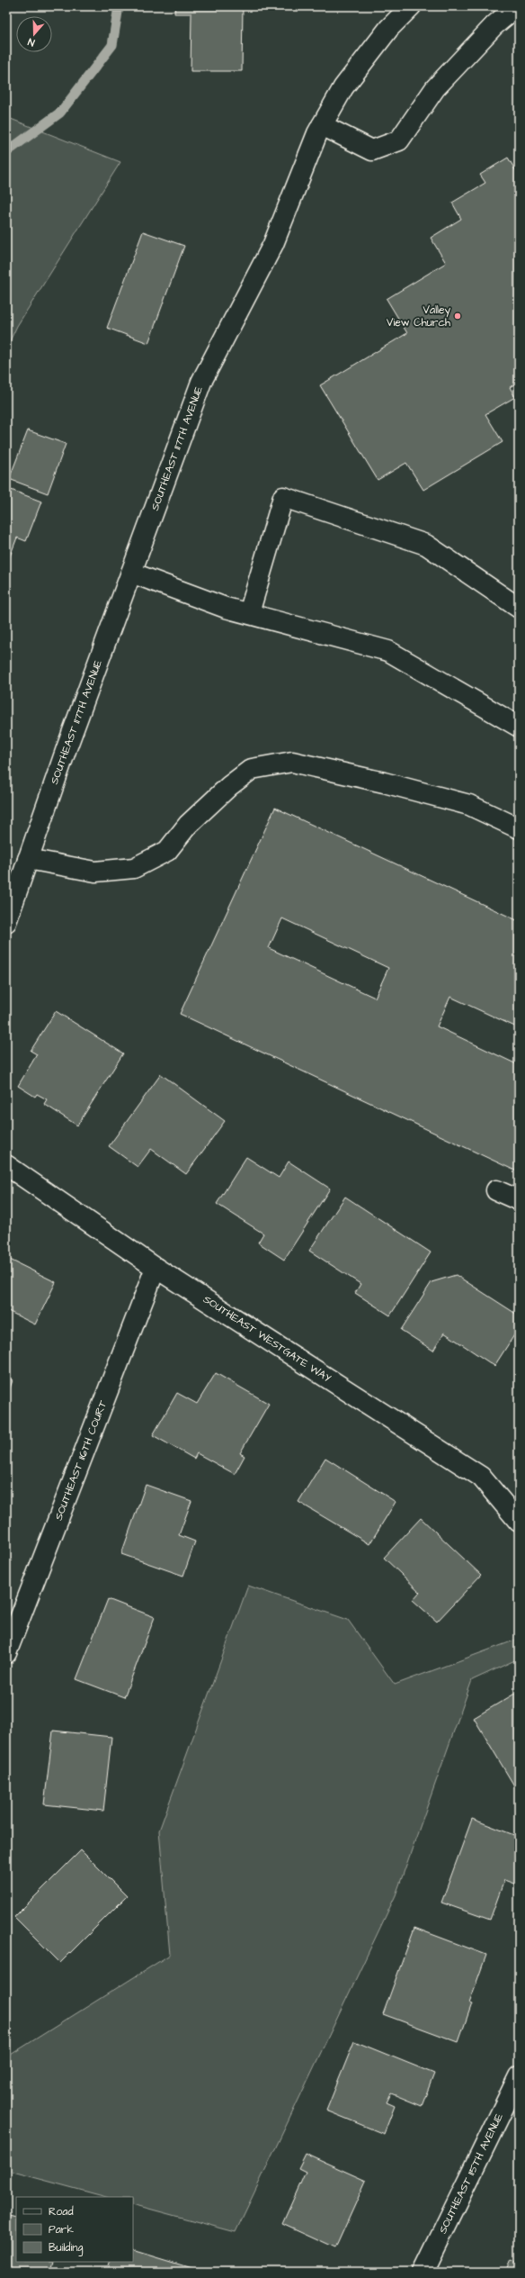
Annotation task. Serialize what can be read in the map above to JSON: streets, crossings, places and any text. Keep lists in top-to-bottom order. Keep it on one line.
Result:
{"streets":{"street":["SOUTHEAST 117TH AVENUE","SOUTHEAST WESTGATE WAY","SOUTHEAST 116TH COURT","SOUTHEAST 115TH AVENUE"]},"crossings":[["SOUTHEAST WESTGATE WAY","SOUTHEAST 116TH COURT"]],"places":["Valley View Church"],"legend":["Road","Park","Building"],"north":"bottom"}
